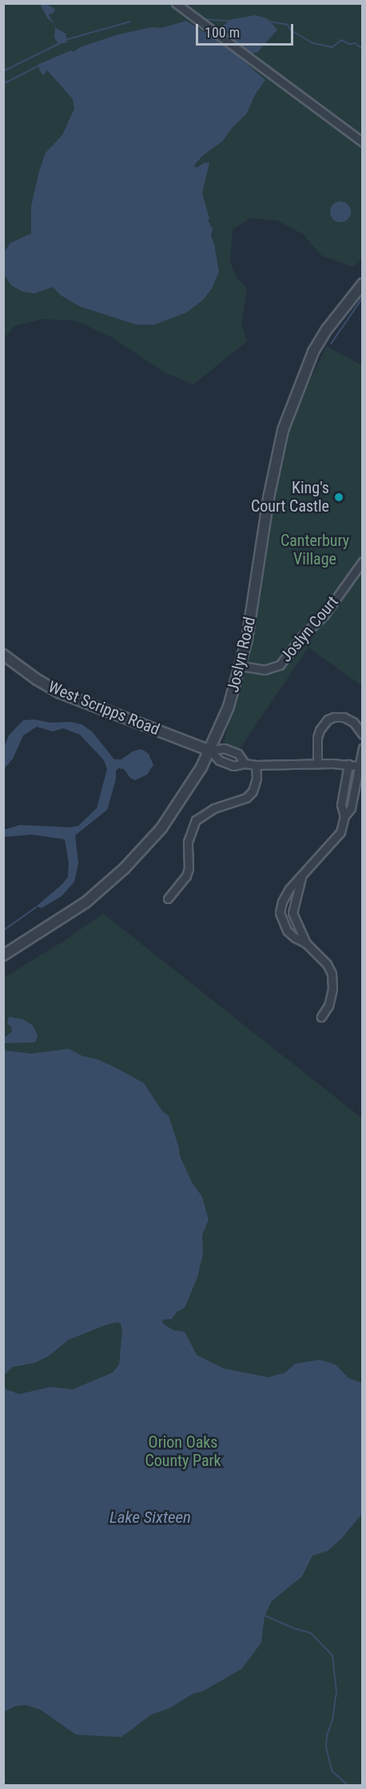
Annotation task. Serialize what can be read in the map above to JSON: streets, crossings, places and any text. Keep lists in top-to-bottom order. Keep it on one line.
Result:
{"streets":{"street":["Joslyn Court","Joslyn Road","West Scripps Road"]},"crossings":[["Joslyn Court","Joslyn Road"],["Joslyn Road","West Scripps Road"]],"water":["Lake Sixteen"],"parks":["Canterbury Village","Orion Oaks County Park"],"places":["King's Court Castle"],"scale_bar":"100 m"}
